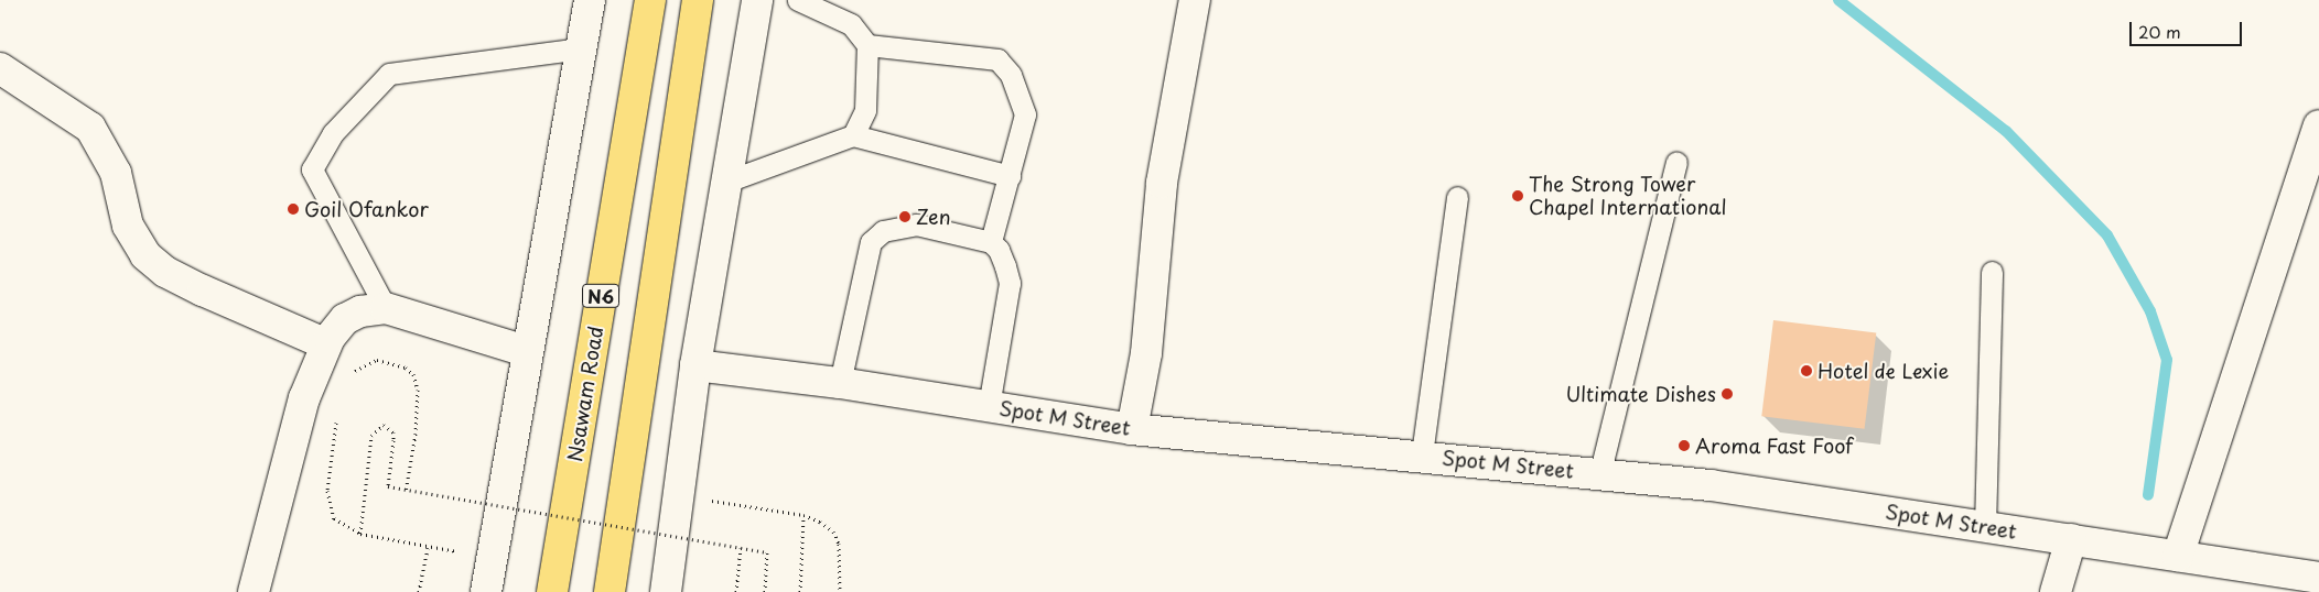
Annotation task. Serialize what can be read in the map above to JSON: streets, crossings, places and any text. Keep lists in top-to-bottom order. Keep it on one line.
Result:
{"streets":{"highway":["N6","Nsawam Road"],"street":["Spot M Street"]},"places":["The Strong Tower Chapel International","Goil Ofankor","Zen","Hotel de Lexie","Ultimate Dishes","Aroma Fast Foof"],"scale_bar":"20 m"}
